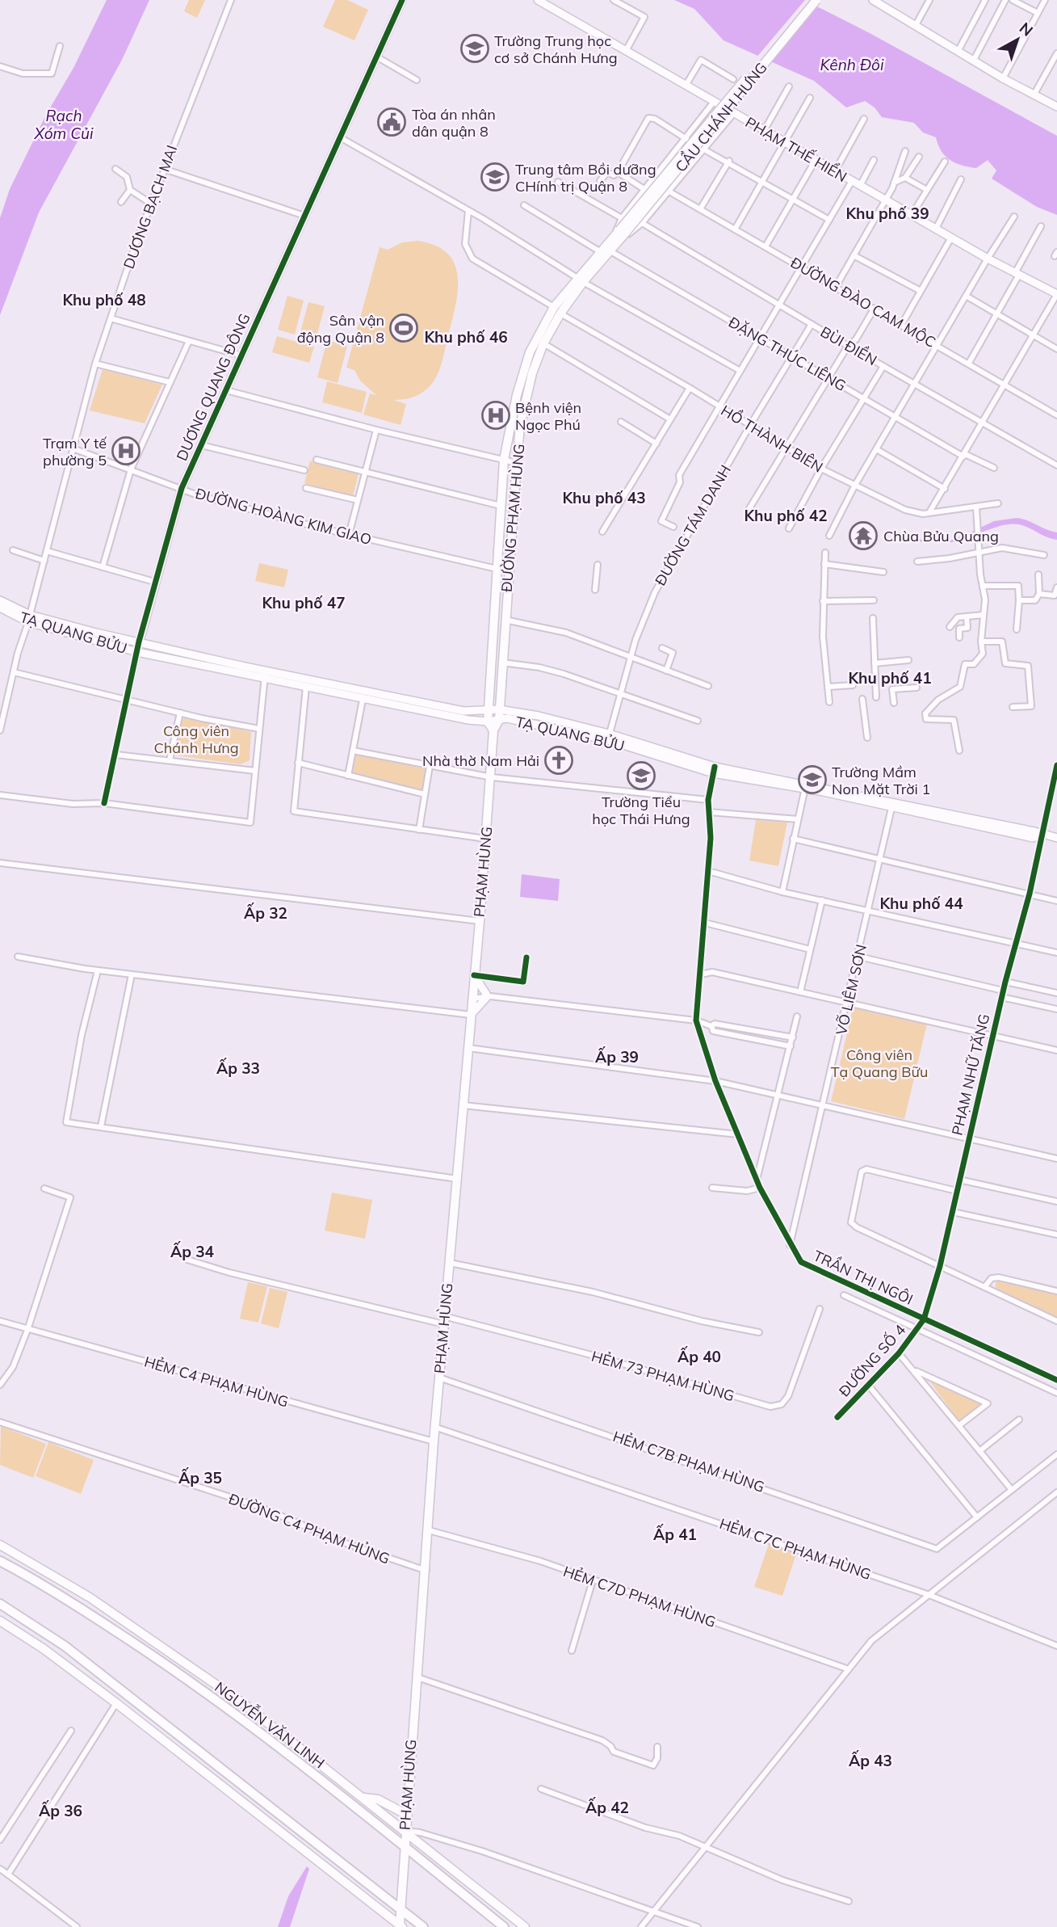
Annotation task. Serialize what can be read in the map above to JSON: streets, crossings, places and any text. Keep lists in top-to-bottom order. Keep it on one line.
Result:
{"streets":{"highway":["NGUYỄN VĂN LINH"],"main road":["CẦU CHÁNH HƯNG","PHẠM THẾ HIỂN","DƯƠNG QUANG ĐÔNG","ĐƯỜNG PHẠM HÙNG","TẠ QUANG BỬU","PHẠM HÙNG"],"street":["DƯƠNG BẠCH MAI","ĐƯỜNG ĐÀO CAM MỘC","BÙI ĐIỀN","ĐẶNG THÚC LIÊNG","HỒ THÀNH BIÊN","ĐƯỜNG HOÀNG KIM GIAO","ĐƯỜNG TÁM DANH","VÕ LIÊM SƠN","PHẠM NHỮ TĂNG","TRẦN THỊ NGÔI","ĐƯỜNG SỐ 4","HẺM 73 PHẠM HÙNG","HẺM C4 PHẠM HÙNG","HẺM C7B PHẠM HÙNG","ĐƯỜNG C4 PHẠM HỦNG","HẺM C7C PHẠM HÙNG","HẺM C7D PHẠM HÙNG"]},"crossings":[["CẦU CHÁNH HƯNG","ĐƯỜNG PHẠM HÙNG"],["PHẠM THẾ HIỂN","ĐƯỜNG PHẠM HÙNG"],["DƯƠNG BẠCH MAI","ĐƯỜNG HOÀNG KIM GIAO"],["DƯƠNG BẠCH MAI","TẠ QUANG BỬU"],["ĐƯỜNG ĐÀO CAM MỘC","ĐƯỜNG PHẠM HÙNG"],["BÙI ĐIỀN","ĐƯỜNG PHẠM HÙNG"],["BÙI ĐIỀN","ĐƯỜNG TÁM DANH"],["ĐẶNG THÚC LIÊNG","ĐƯỜNG PHẠM HÙNG"],["ĐẶNG THÚC LIÊNG","ĐƯỜNG TÁM DANH"],["DƯƠNG QUANG ĐÔNG","ĐƯỜNG HOÀNG KIM GIAO"],["DƯƠNG QUANG ĐÔNG","TẠ QUANG BỬU"],["HỒ THÀNH BIÊN","ĐƯỜNG PHẠM HÙNG"],["HỒ THÀNH BIÊN","ĐƯỜNG TÁM DANH"],["ĐƯỜNG HOÀNG KIM GIAO","ĐƯỜNG PHẠM HÙNG"],["ĐƯỜNG PHẠM HÙNG","TẠ QUANG BỬU"],["ĐƯỜNG PHẠM HÙNG","PHẠM HÙNG"],["ĐƯỜNG TÁM DANH","TẠ QUANG BỬU"],["TẠ QUANG BỬU","PHẠM HÙNG"],["TẠ QUANG BỬU","VÕ LIÊM SƠN"],["TẠ QUANG BỬU","PHẠM NHỮ TĂNG"],["PHẠM HÙNG","HẺM 73 PHẠM HÙNG"],["PHẠM HÙNG","HẺM C4 PHẠM HÙNG"],["PHẠM HÙNG","HẺM C7B PHẠM HÙNG"],["PHẠM HÙNG","ĐƯỜNG C4 PHẠM HỦNG"],["PHẠM HÙNG","HẺM C7C PHẠM HÙNG"],["PHẠM HÙNG","HẺM C7D PHẠM HÙNG"],["PHẠM HÙNG","NGUYỄN VĂN LINH"],["VÕ LIÊM SƠN","TRẦN THỊ NGÔI"],["PHẠM NHỮ TĂNG","TRẦN THỊ NGÔI"],["PHẠM NHỮ TĂNG","ĐƯỜNG SỐ 4"],["TRẦN THỊ NGÔI","ĐƯỜNG SỐ 4"]],"districts":["Khu phố 39","Khu phố 48","Khu phố 46","Khu phố 43","Khu phố 42","Khu phố 47","Khu phố 41","Khu phố 44","Ấp 32","Ấp 39","Ấp 33","Ấp 34","Ấp 40","Ấp 35","Ấp 41","Ấp 43","Ấp 42","Ấp 36"],"water":["Kênh Đôi","Rạch Xóm Củi"],"parks":["Công viên Chánh Hưng","Công viên Tạ Quang Bữu"],"places":{"school or university":["Trường Trung học cơ sở Chánh Hưng","Trung tâm Bồi dưỡng CHính trị Quận 8","Trường Tiểu học Thái Hưng","Trường Mầm Non Mặt Trời 1"],"public building":["Tòa án nhân dân quận 8"],"sports":["Sân vận động Quận 8"],"hospital":["Bệnh viện Ngọc Phú","Trạm Y tế phường 5"],"temple":["Chùa Bửu Quang"],"church":["Nhà thờ Nam Hải"]},"north":"top right"}
